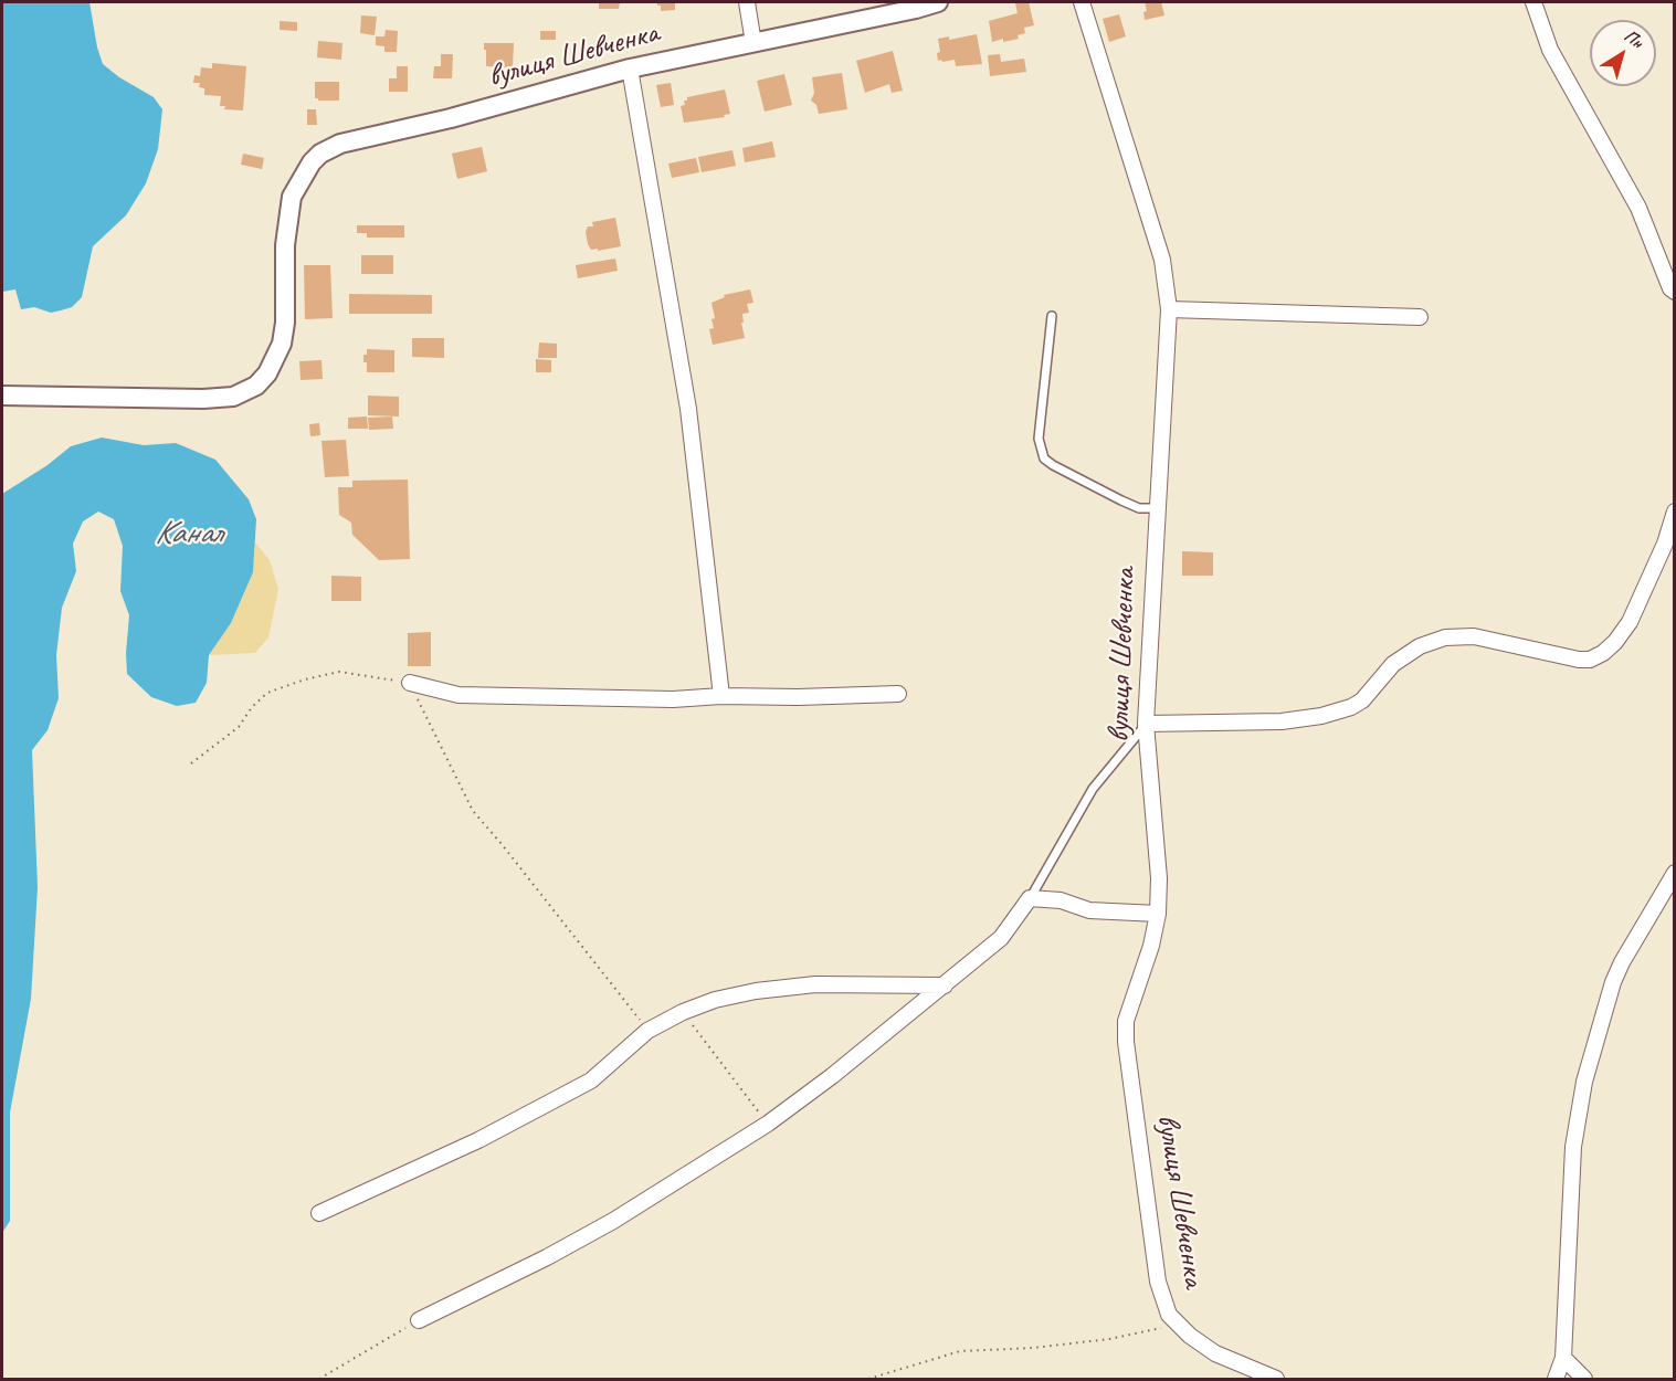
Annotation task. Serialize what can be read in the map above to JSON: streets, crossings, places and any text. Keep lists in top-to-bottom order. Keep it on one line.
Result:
{"streets":{"street":["вулиця Шевченка"]},"water":["Канал"],"north":"top right"}
